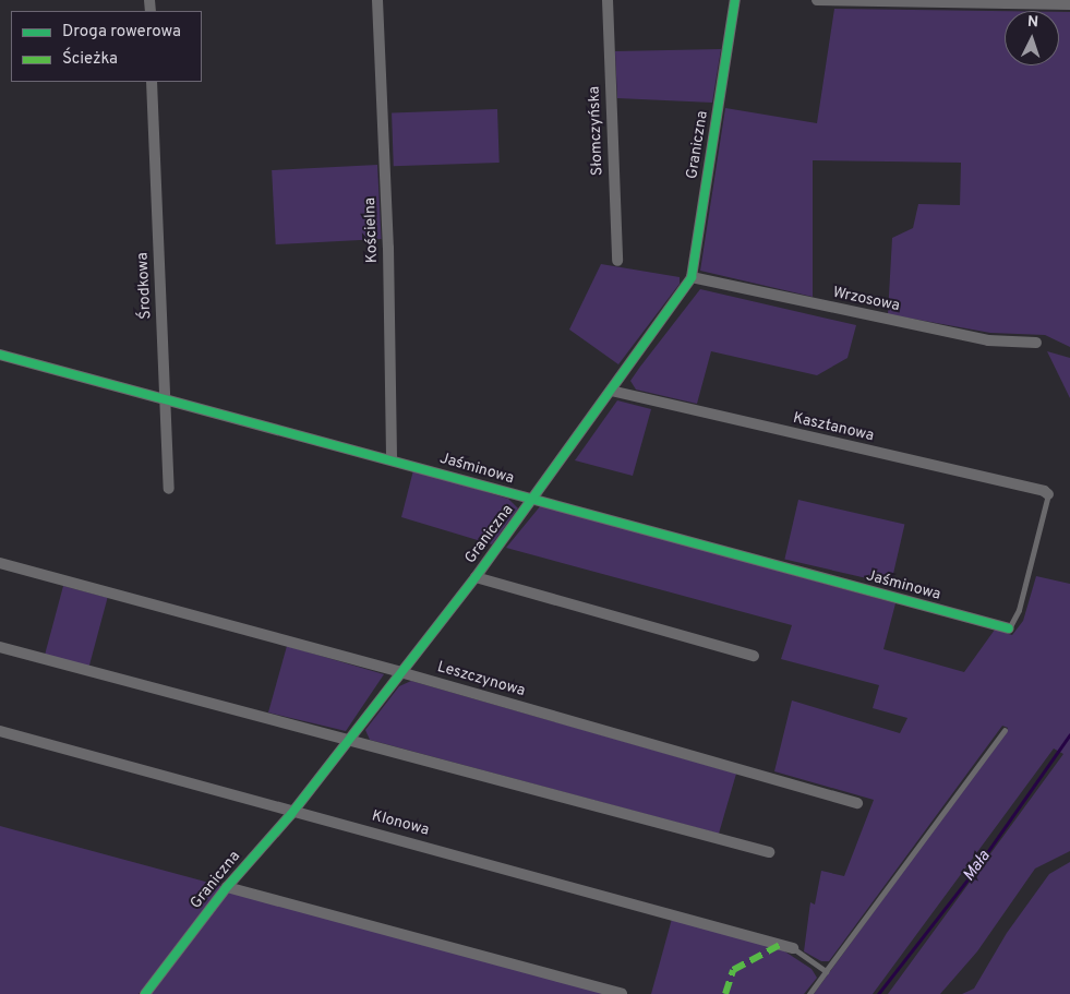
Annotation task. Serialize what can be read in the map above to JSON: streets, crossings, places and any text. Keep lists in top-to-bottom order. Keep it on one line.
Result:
{"streets":{"street":["Słomczyńska","Graniczna","Kościelna","Środkowa","Wrzosowa","Kasztanowa","Jaśminowa","Leszczynowa","Klonowa"]},"crossings":[["Graniczna","Wrzosowa"],["Graniczna","Kasztanowa"],["Graniczna","Jaśminowa"],["Graniczna","Leszczynowa"],["Graniczna","Klonowa"],["Kościelna","Jaśminowa"],["Środkowa","Jaśminowa"]],"water":["Mała"],"legend":["Droga rowerowa","Ścieżka"],"north":"top"}
